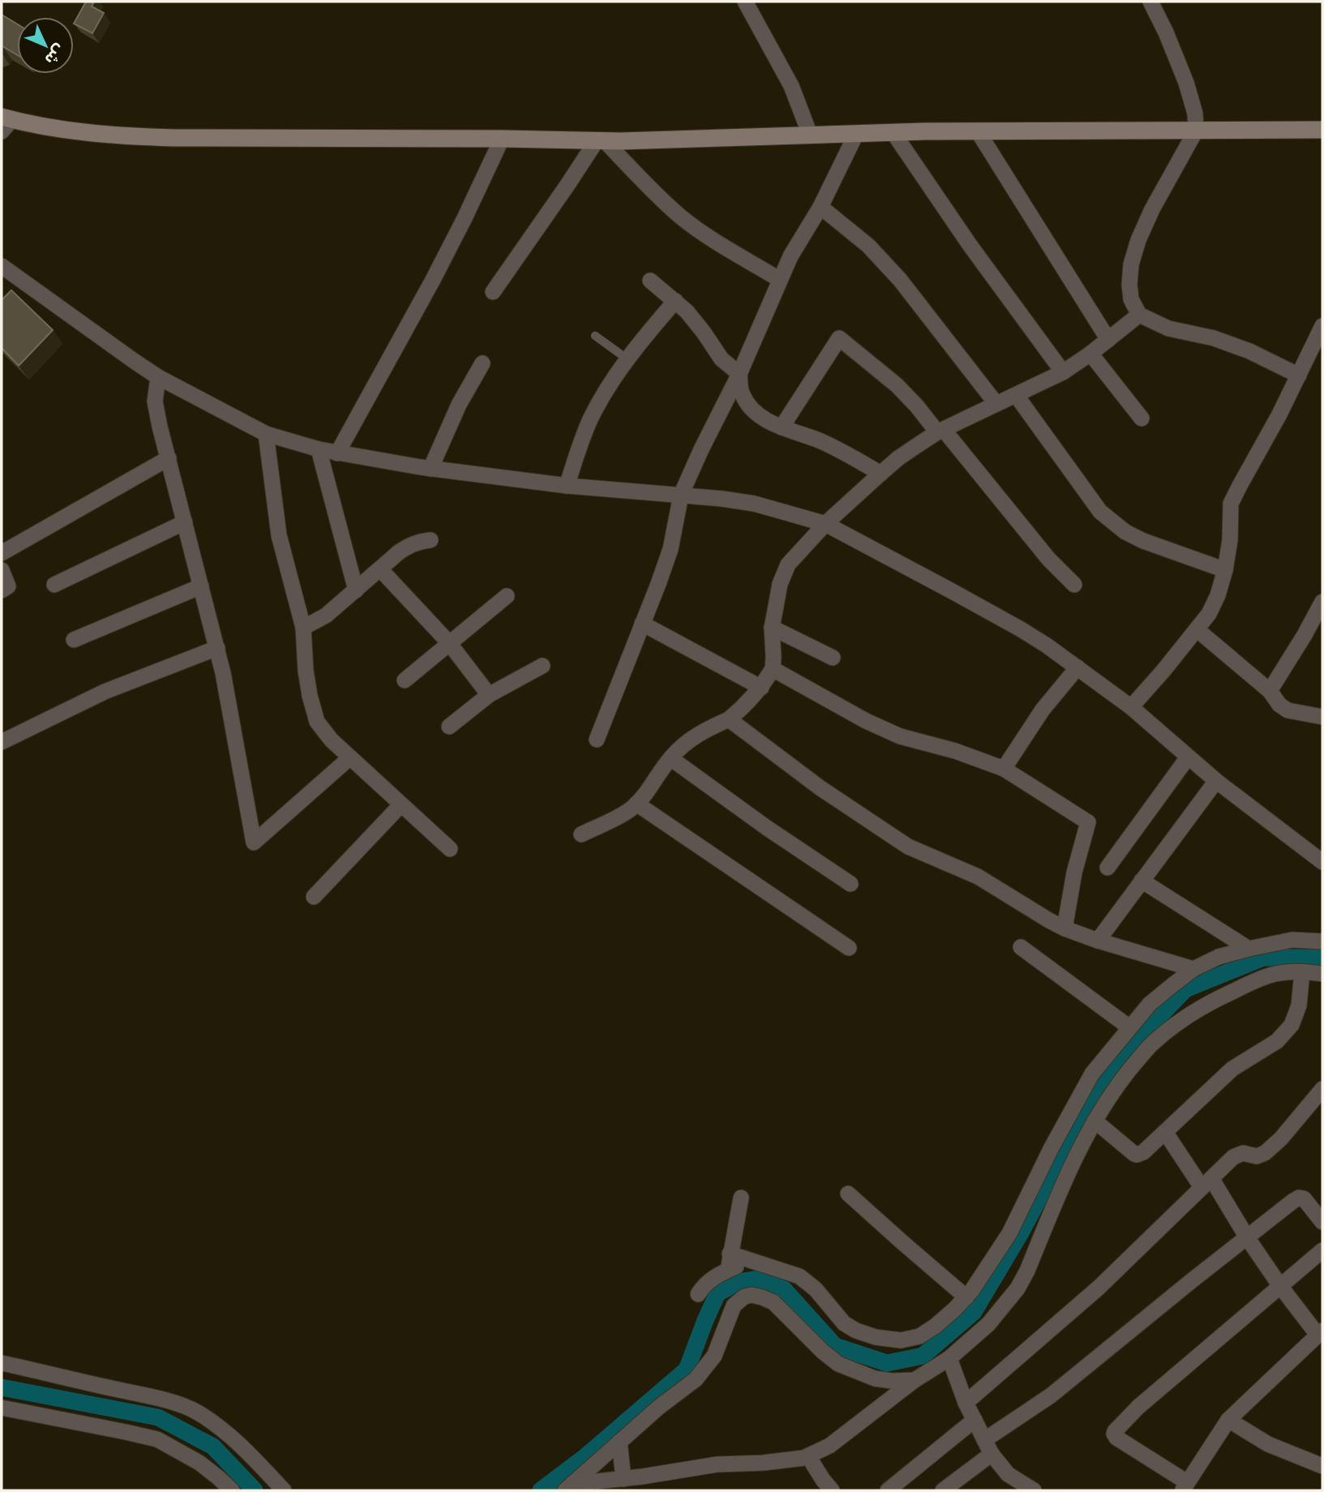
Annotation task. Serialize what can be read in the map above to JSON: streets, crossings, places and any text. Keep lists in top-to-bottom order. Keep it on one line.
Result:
{"north":"bottom right"}
